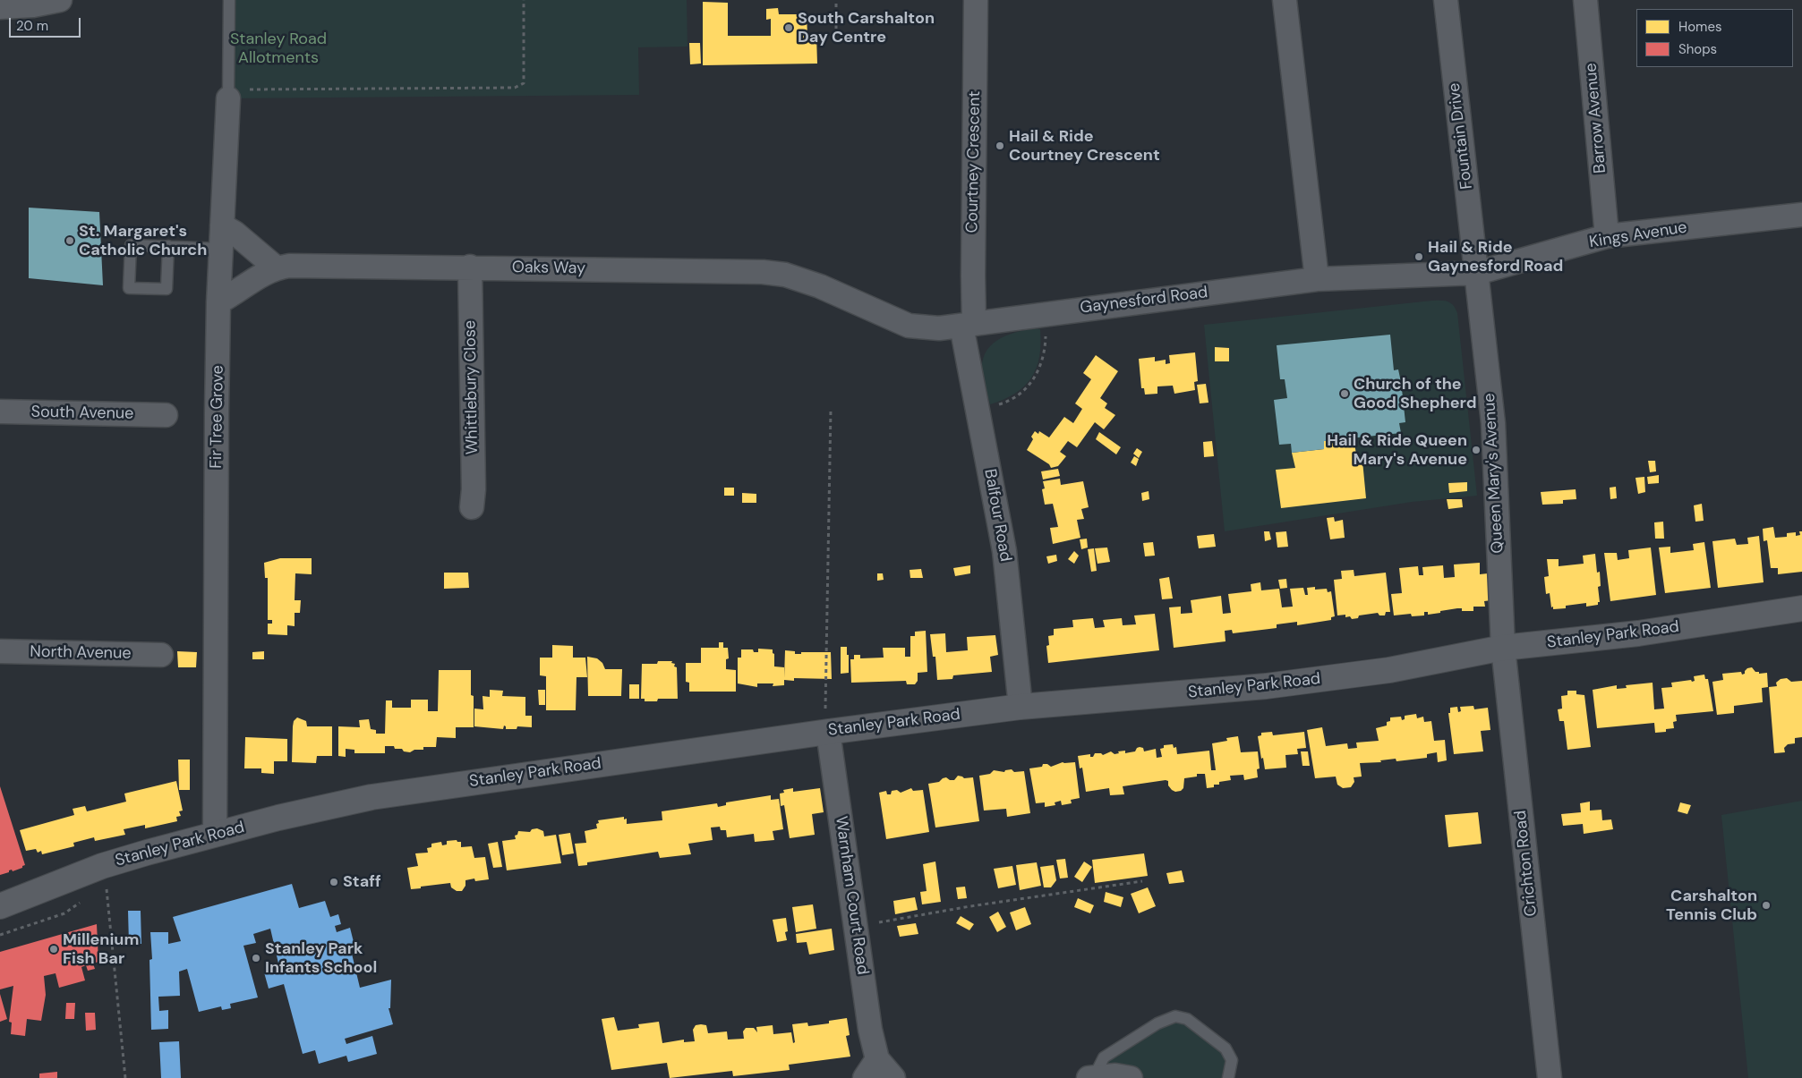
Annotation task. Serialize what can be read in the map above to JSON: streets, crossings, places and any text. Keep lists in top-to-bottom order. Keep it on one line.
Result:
{"streets":{"street":["Barrow Avenue","Fountain Drive","Courtney Crescent","Kings Avenue","Oaks Way","Gaynesford Road","Whittlebury Close","South Avenue","Fir Tree Grove","Queen Mary's Avenue","Balfour Road","Stanley Park Road","North Avenue","Crichton Road","Warnham Court Road"]},"crossings":[["Barrow Avenue","Kings Avenue"],["Fountain Drive","Kings Avenue"],["Fountain Drive","Gaynesford Road"],["Fountain Drive","Queen Mary's Avenue"],["Courtney Crescent","Gaynesford Road"],["Courtney Crescent","Balfour Road"],["Kings Avenue","Gaynesford Road"],["Kings Avenue","Queen Mary's Avenue"],["Oaks Way","Gaynesford Road"],["Oaks Way","Whittlebury Close"],["Oaks Way","Fir Tree Grove"],["Gaynesford Road","Queen Mary's Avenue"],["Gaynesford Road","Balfour Road"],["Fir Tree Grove","Stanley Park Road"],["Queen Mary's Avenue","Stanley Park Road"],["Queen Mary's Avenue","Crichton Road"],["Balfour Road","Stanley Park Road"],["Stanley Park Road","Crichton Road"],["Stanley Park Road","Warnham Court Road"]],"parks":["Stanley Road Allotments"],"places":["South Carshalton Day Centre","Hail & Ride Courtney Crescent","St. Margaret's Catholic Church","Hail & Ride Gaynesford Road","Church of the Good Shepherd","Hail & Ride Queen Mary's Avenue","Staff","Carshalton Tennis Club","Millenium Fish Bar","Stanley Park Infants School"],"legend":["Homes","Shops"],"scale_bar":"20 m"}
